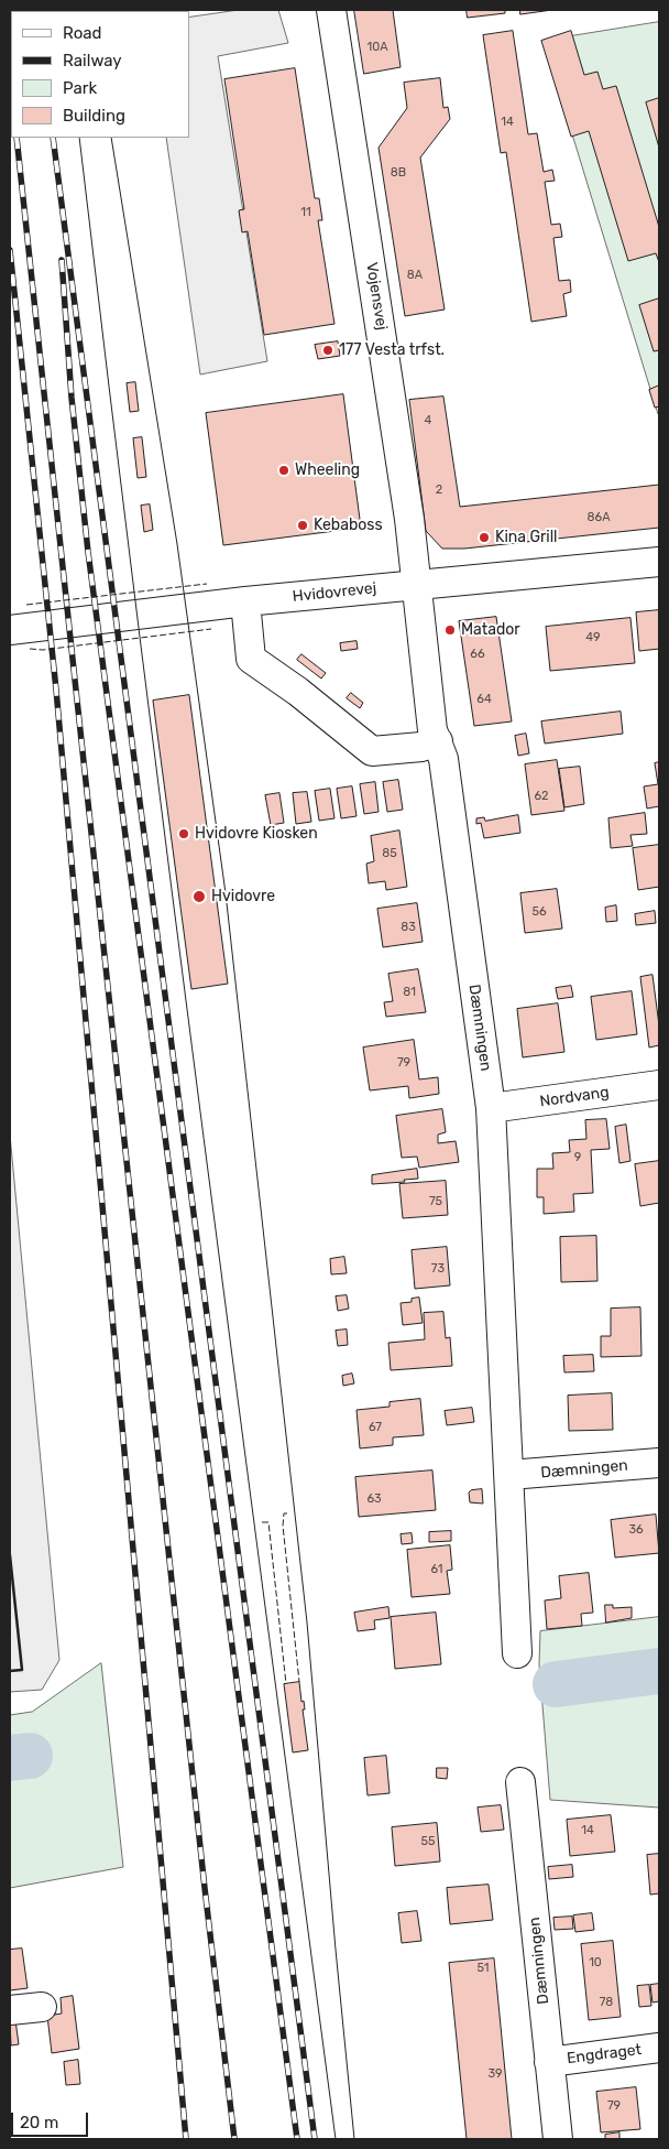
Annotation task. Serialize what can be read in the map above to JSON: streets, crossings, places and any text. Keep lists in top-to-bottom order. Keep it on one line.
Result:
{"streets":{"street":["Vojensvej","Hvidovrevej","Dæmningen","Nordvang","Engdraget"]},"crossings":[["Vojensvej","Hvidovrevej"],["Vojensvej","Dæmningen"],["Hvidovrevej","Dæmningen"],["Dæmningen","Nordvang"],["Dæmningen","Engdraget"]],"places":["177 Vesta trfst.","Wheeling","Kebaboss","Kina Grill","Matador","Hvidovre Kiosken","Hvidovre"],"house_numbers":["10A","14","8B","11","8A","4","2","86A","49","66","64","62","85","56","83","81","79","9","75","73","67","63","36","61","14","55","10","51","78","39","79"],"legend":["Road","Railway","Park","Building"],"scale_bar":"20 m"}
